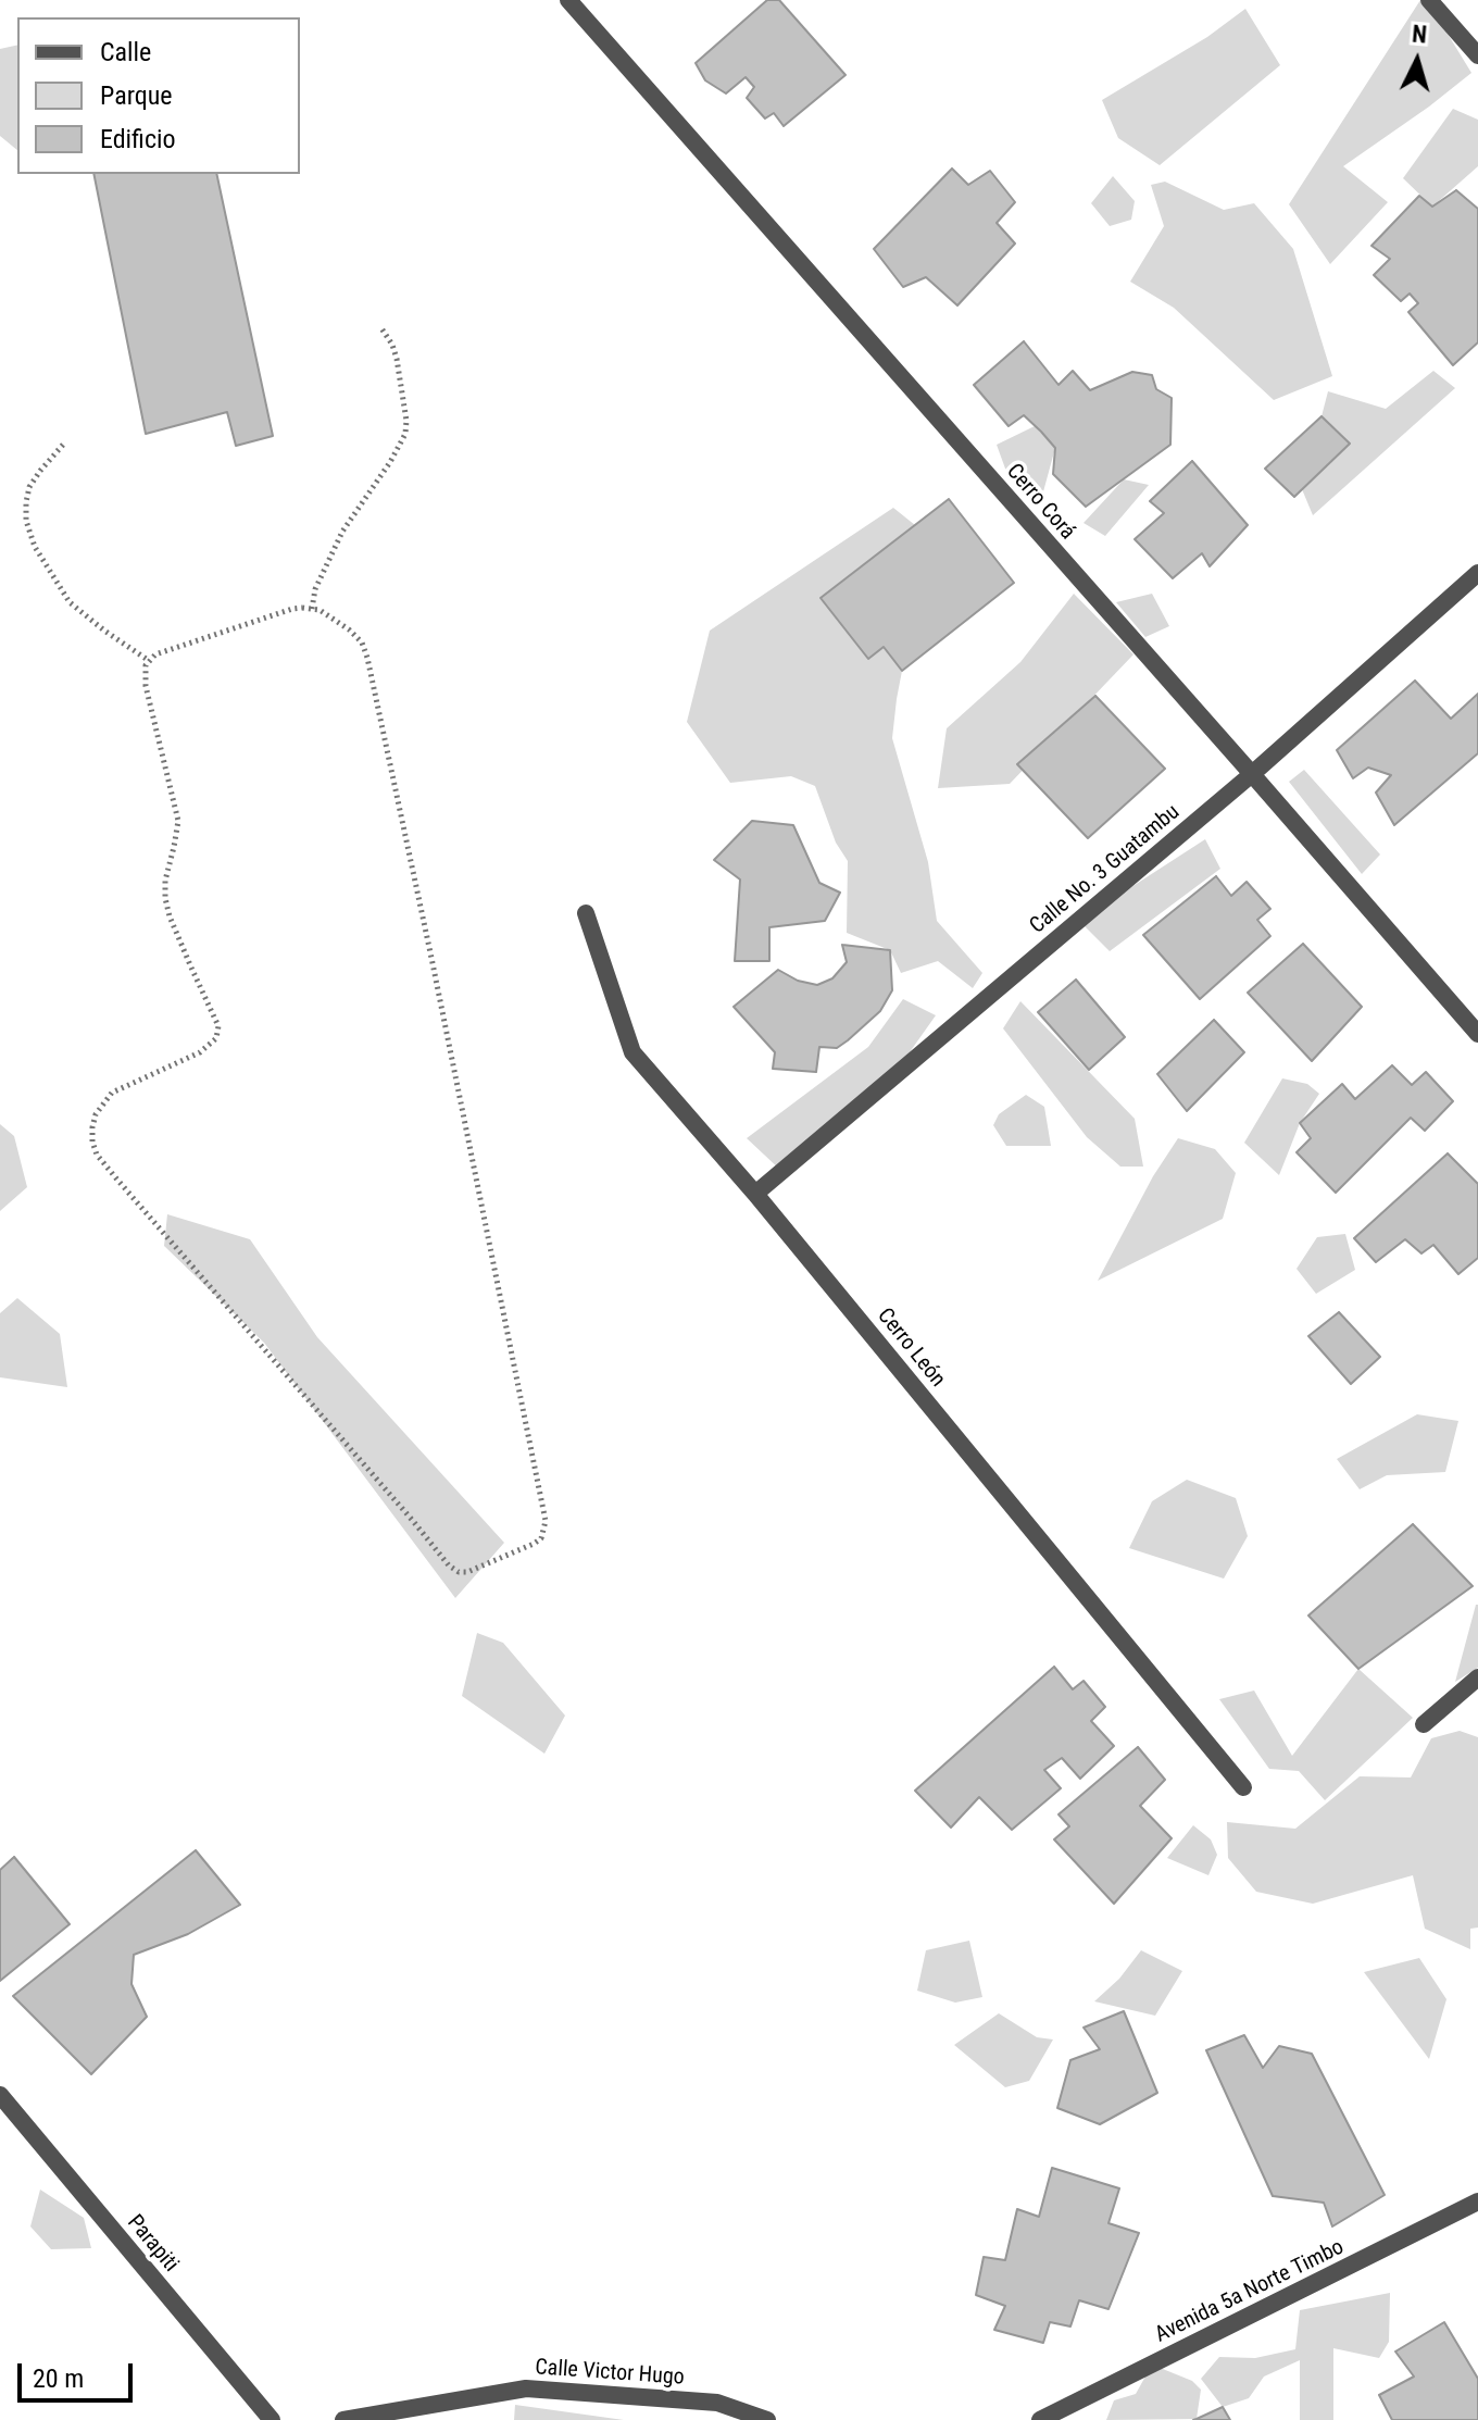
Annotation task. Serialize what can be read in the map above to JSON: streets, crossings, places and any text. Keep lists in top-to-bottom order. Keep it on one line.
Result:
{"streets":{"street":["Cerro Corá","Calle No. 3 Guatambu","Cerro León","Parapiti","Avenida 5a Norte Timbo","Calle Victor Hugo"]},"crossings":[["Cerro Corá","Calle No. 3 Guatambu"],["Calle No. 3 Guatambu","Cerro León"]],"legend":["Calle","Parque","Edificio"],"scale_bar":"20 m","north":"top"}
